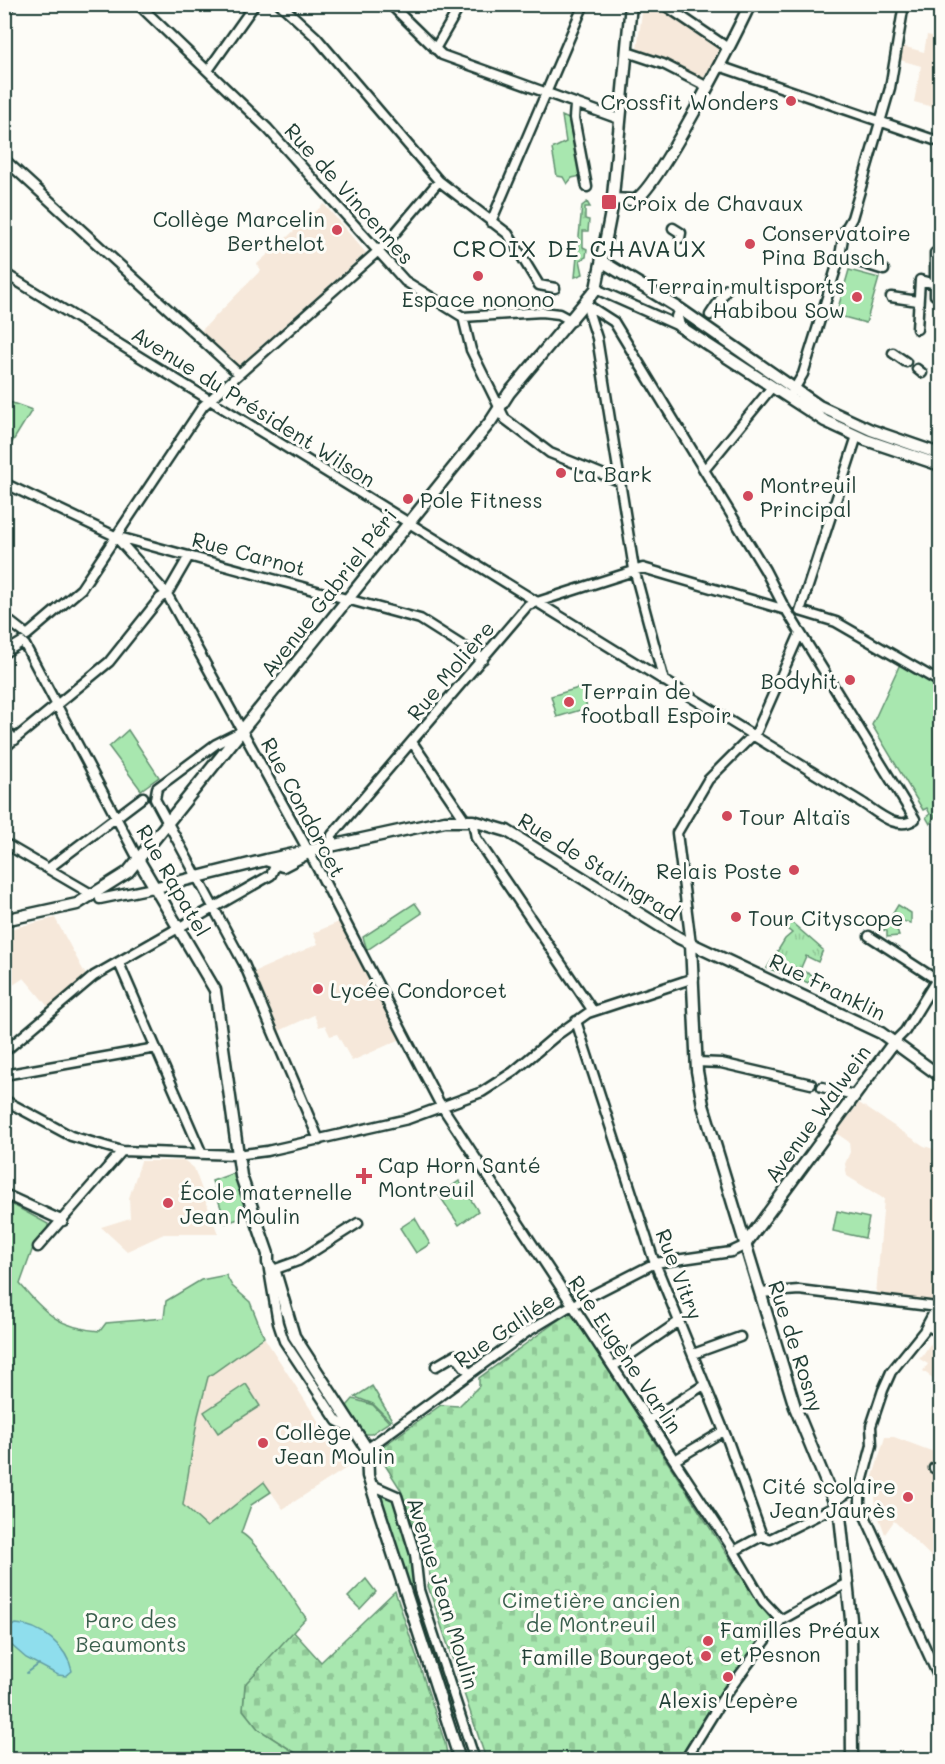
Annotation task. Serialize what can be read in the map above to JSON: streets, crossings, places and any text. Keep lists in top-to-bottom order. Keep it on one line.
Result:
{"streets":{"main road":["Avenue Gabriel Péri","Rue de Stalingrad","Rue Rapatel","Rue Franklin","Avenue Walwein","Rue de Rosny","Avenue Jean Moulin"],"street":["Rue de Vincennes","Avenue du Président Wilson","Rue Carnot","Rue Molière","Rue Condorcet","Rue Vitry","Rue Galilée","Rue Eugène Varlin"]},"crossings":[["Avenue du Président Wilson","Avenue Gabriel Péri"],["Avenue du Président Wilson","Rue Molière"],["Rue Carnot","Avenue Gabriel Péri"],["Rue Carnot","Rue Molière"],["Rue Carnot","Rue Condorcet"],["Avenue Gabriel Péri","Rue Condorcet"],["Avenue Gabriel Péri","Rue Rapatel"],["Rue Molière","Rue de Stalingrad"],["Rue Condorcet","Rue de Stalingrad"],["Rue Condorcet","Rue Eugène Varlin"],["Rue de Stalingrad","Rue Franklin"],["Rue de Stalingrad","Rue de Rosny"],["Rue Rapatel","Avenue Jean Moulin"],["Rue Franklin","Avenue Walwein"],["Rue Franklin","Rue de Rosny"],["Avenue Walwein","Rue Galilée"],["Avenue Walwein","Rue de Rosny"],["Rue Vitry","Rue Galilée"],["Rue Galilée","Rue de Rosny"],["Rue Galilée","Rue Eugène Varlin"],["Rue Galilée","Avenue Jean Moulin"]],"districts":["CROIX DE CHAVAUX"],"parks":["Cimetière ancien de Montreuil","Parc des Beaumonts"],"places":{"other":["Crossfit Wonders","Collège Marcelin Berthelot","Conservatoire Pina Bausch","Espace nonono","Terrain multisports Habibou Sow","La Bark","Montreuil Principal","Pole Fitness","Bodyhit","Terrain de football Espoir","Tour Altaïs","Relais Poste","Tour Cityscope","Lycée Condorcet","École maternelle Jean Moulin","Collège Jean Moulin","Cité scolaire Jean Jaurès","Familles Préaux et Pesnon","Famille Bourgeot","Alexis Lepère"],"transit":["Croix de Chavaux"],"health":["Cap Horn Santé Montreuil"]}}
